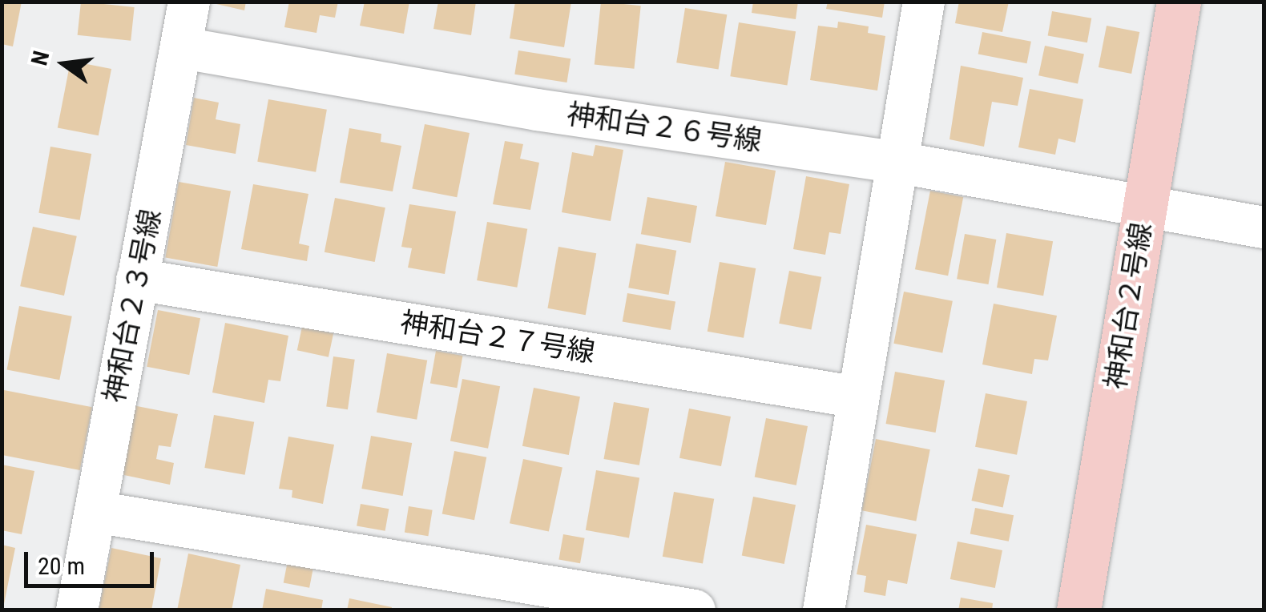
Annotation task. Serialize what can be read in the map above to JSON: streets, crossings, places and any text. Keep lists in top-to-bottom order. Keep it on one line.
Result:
{"streets":{"street":["神和台２６号線","神和台２３号線","神和台２号線","神和台２７号線"]},"crossings":[["神和台２６号線","神和台２３号線"],["神和台２６号線","神和台２号線"],["神和台２３号線","神和台２７号線"]],"scale_bar":"20 m","north":"left"}
